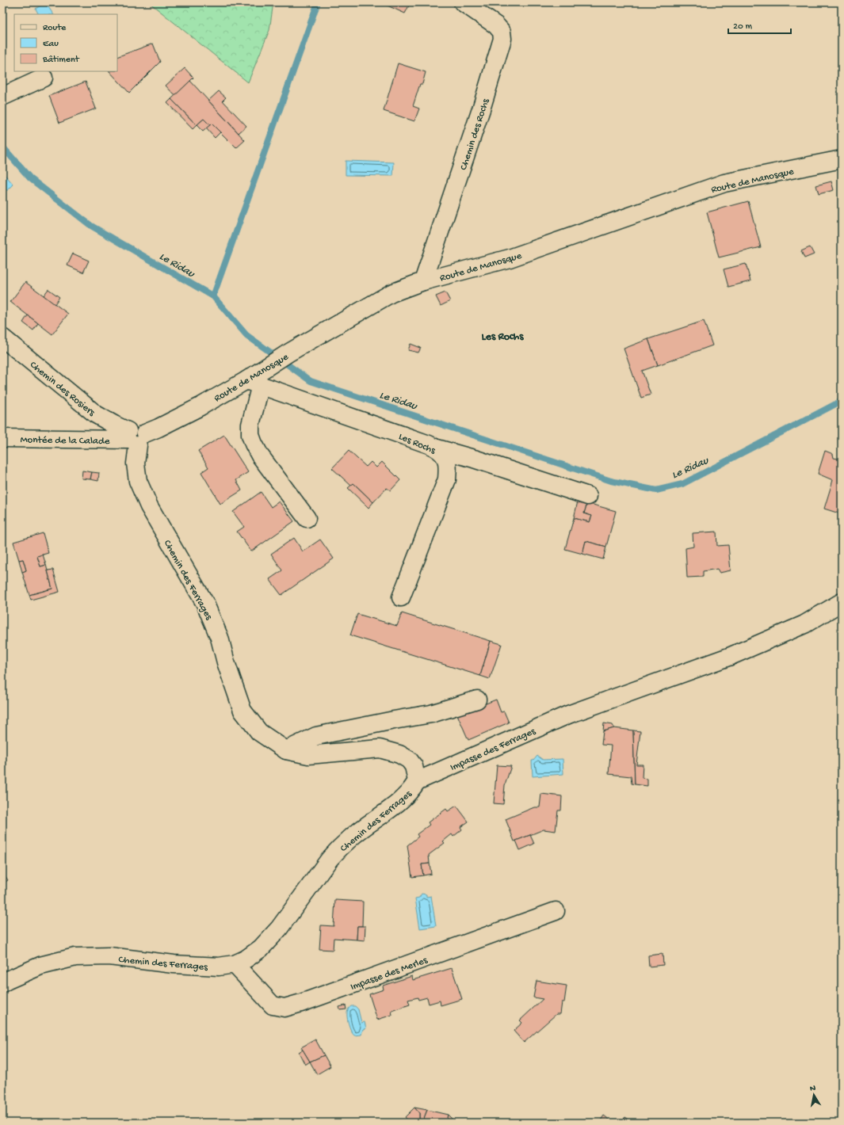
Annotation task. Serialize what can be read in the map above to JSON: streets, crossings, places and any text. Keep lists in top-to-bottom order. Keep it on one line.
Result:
{"streets":{"street":["Chemin des Rochs","Route de Manosque","Chemin des Rosiers","Montée de la Calade","Les Rochs","Chemin des Ferrages","Impasse des Ferrages","Impasse des Merles"]},"crossings":[["Chemin des Rochs","Route de Manosque"],["Route de Manosque","Chemin des Rosiers"],["Route de Manosque","Montée de la Calade"],["Route de Manosque","Les Rochs"],["Route de Manosque","Chemin des Ferrages"],["Chemin des Rosiers","Montée de la Calade"],["Chemin des Rosiers","Chemin des Ferrages"],["Montée de la Calade","Chemin des Ferrages"],["Chemin des Ferrages","Impasse des Ferrages"],["Chemin des Ferrages","Impasse des Merles"]],"districts":["Les Rochs"],"water":["Le Ridau"],"legend":["Route","Eau","Bâtiment"],"scale_bar":"20 m","north":"top"}
